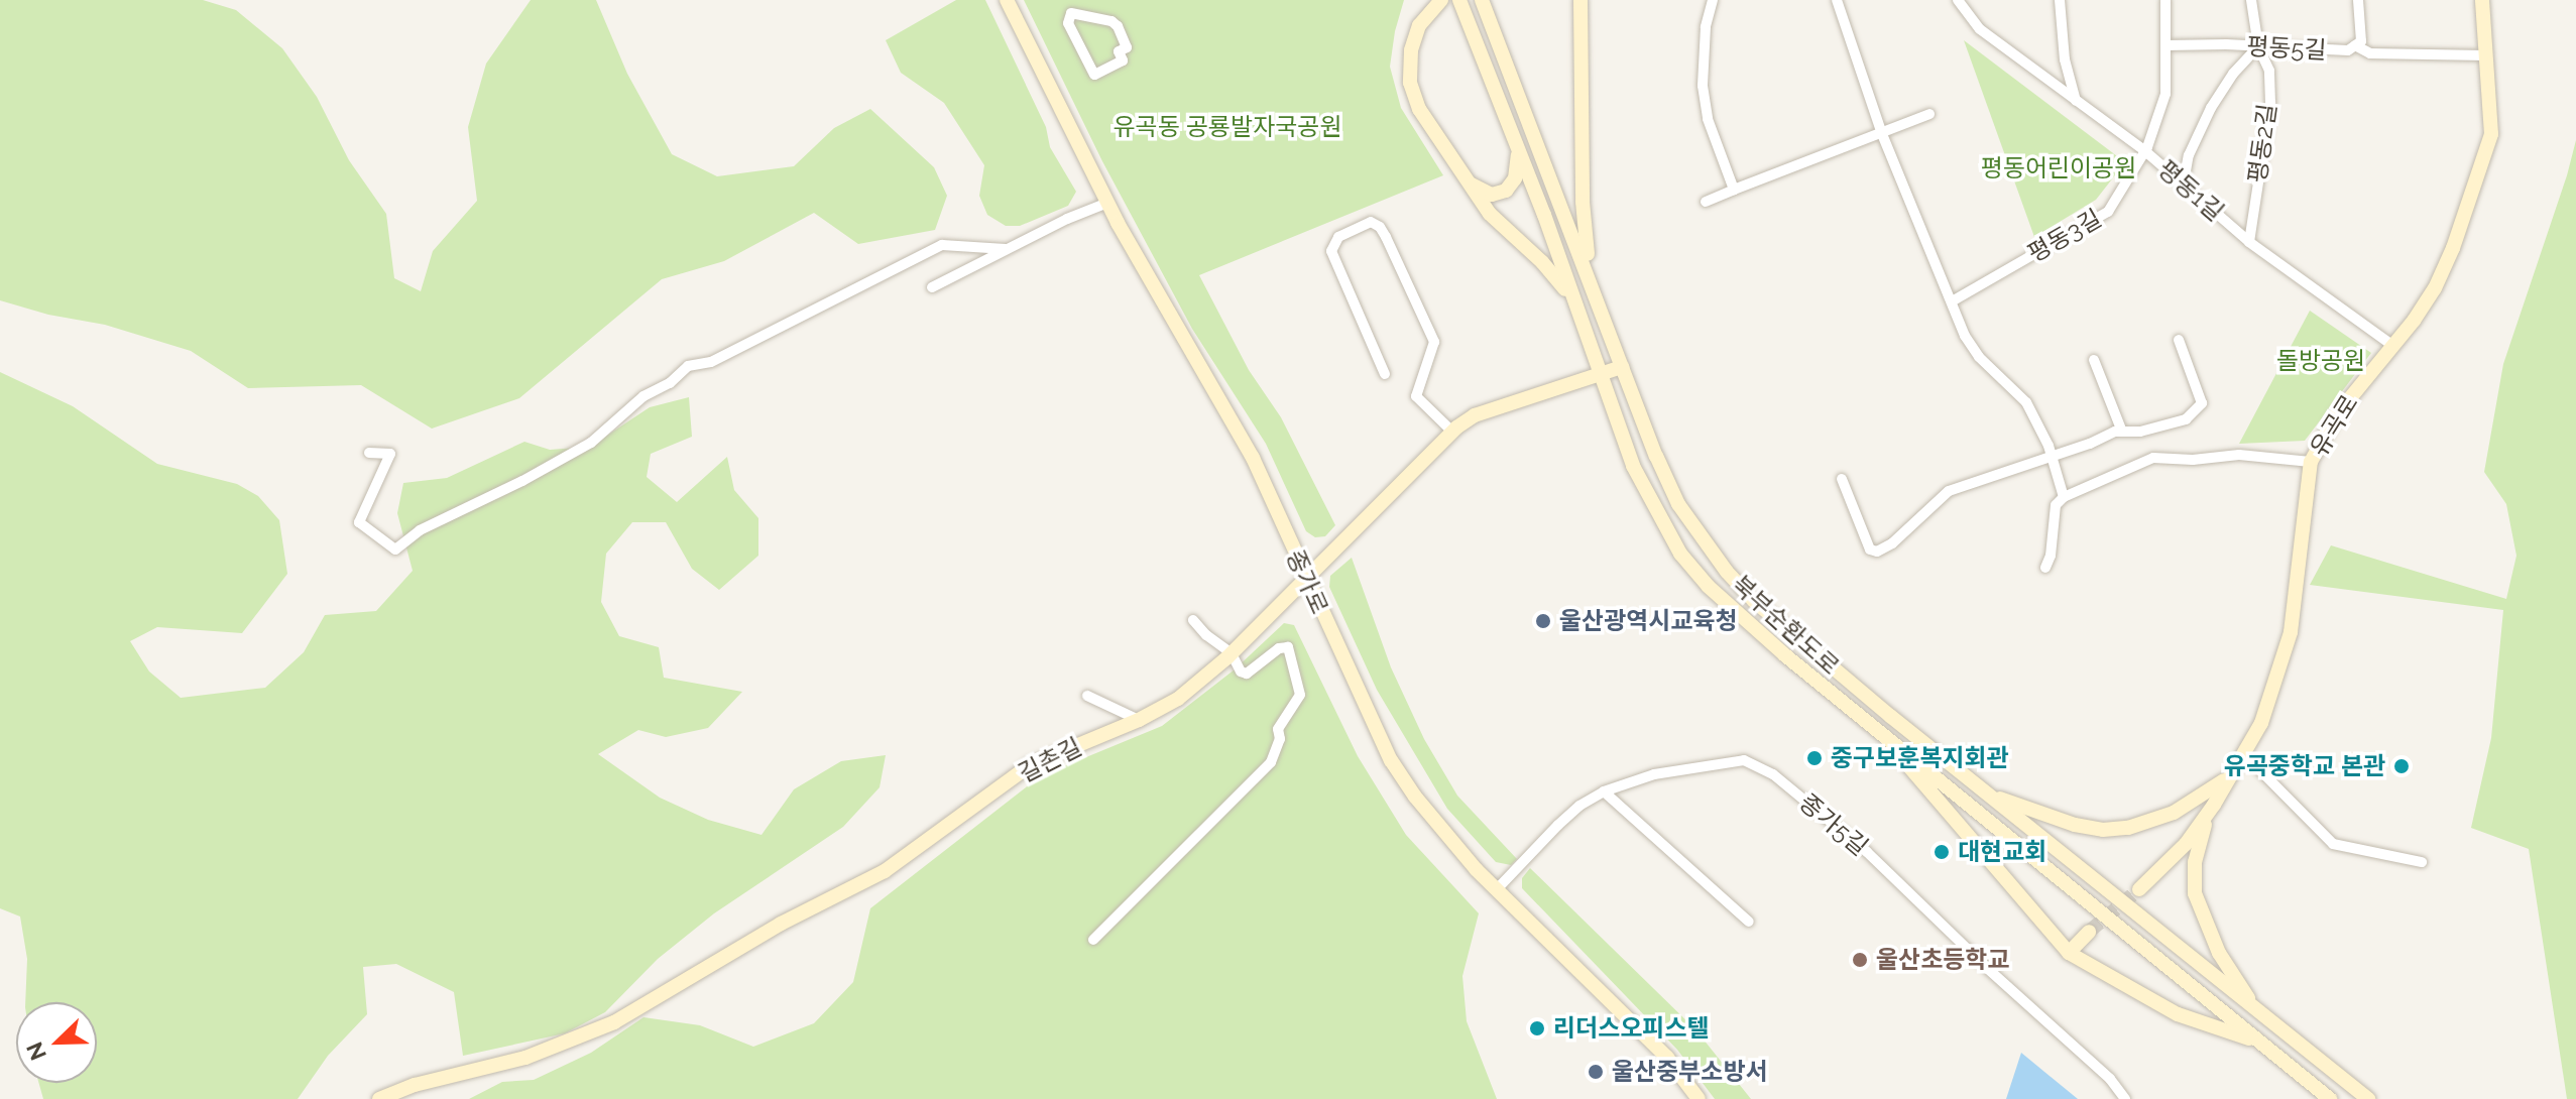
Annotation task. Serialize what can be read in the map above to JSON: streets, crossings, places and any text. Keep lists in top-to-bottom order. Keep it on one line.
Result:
{"streets":{"main road":["유곡로","종가로","북부순환도로","길촌길"],"street":["평동5길","평동2길","평동1길","평동3길","종가5길"]},"crossings":[["평동5길","평동2길"],["평동5길","평동3길"],["평동2길","평동1길"],["평동1길","평동3길"],["평동1길","유곡로"],["종가로","길촌길"],["종가로","종가5길"],["북부순환도로","길촌길"]],"parks":["유곡동 공룡발자국공원","평동어린이공원","돌방공원"],"places":["울산광역시교육청","중구보훈복지회관","유곡중학교 본관","대현교회","울산초등학교","리더스오피스텔","울산중부소방서"],"north":"bottom left"}
